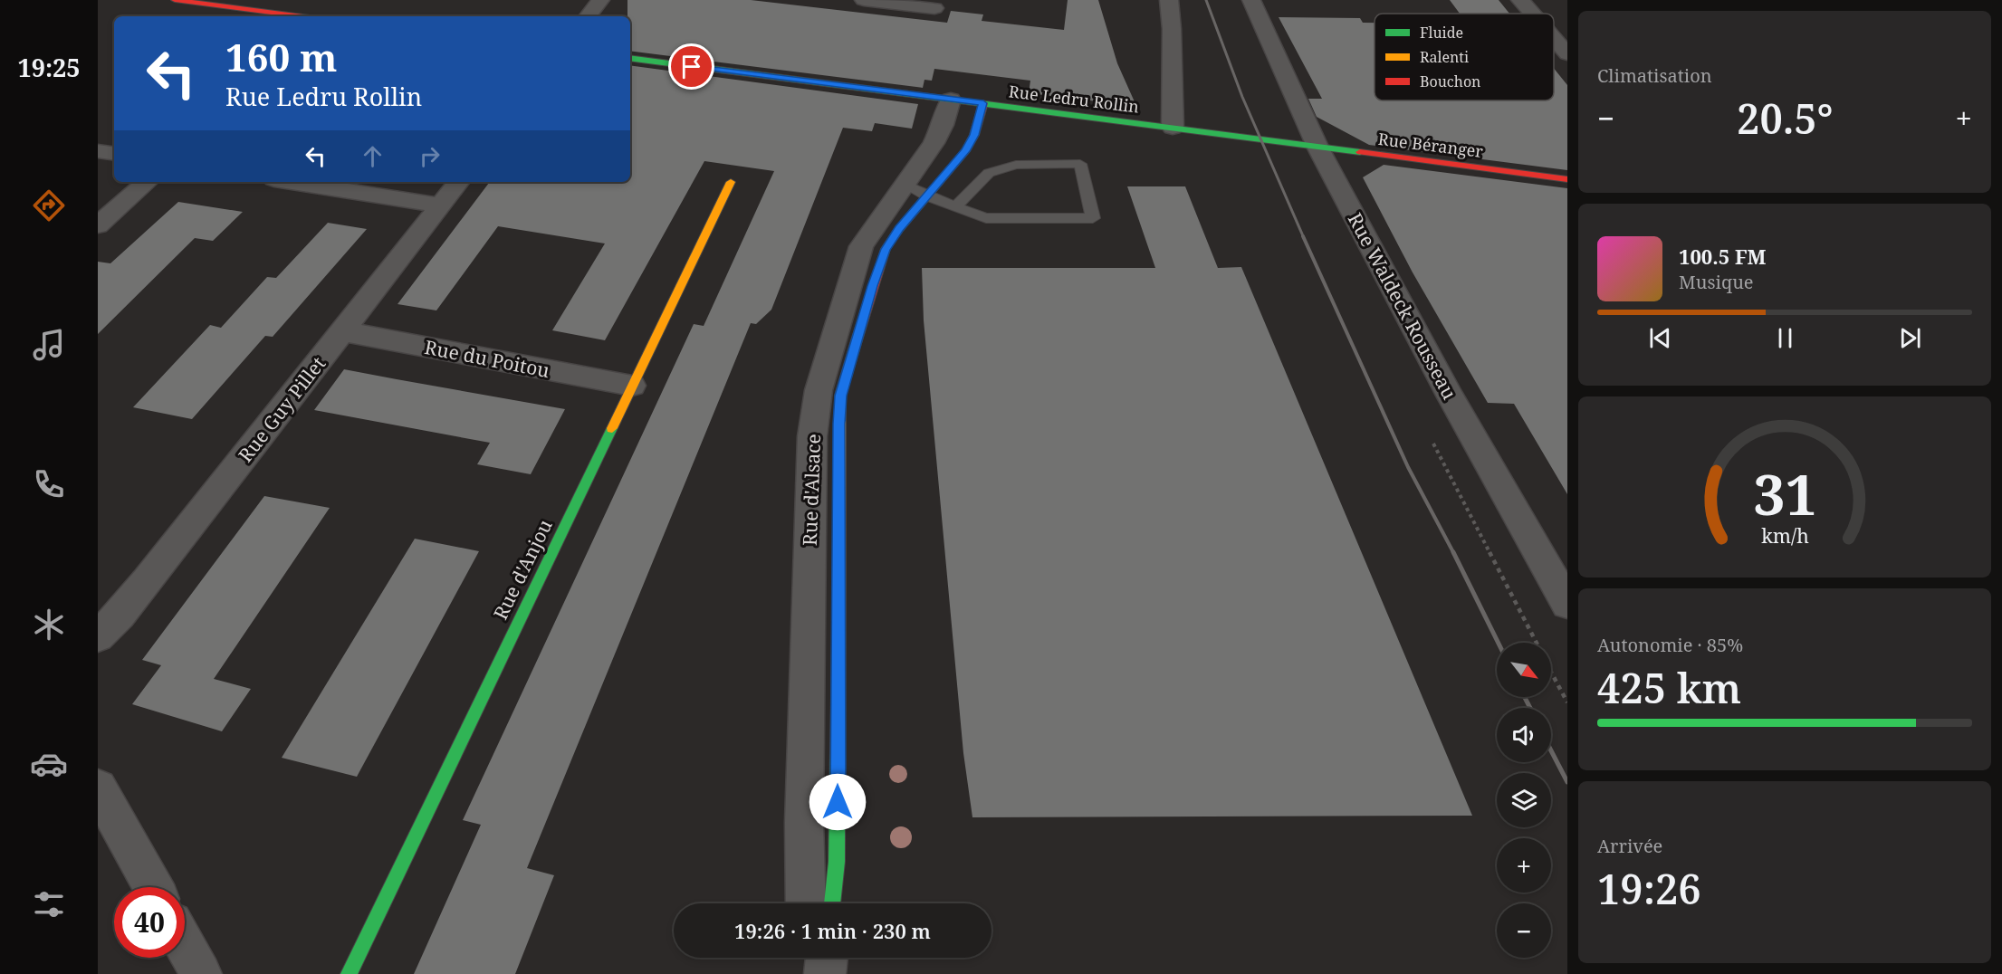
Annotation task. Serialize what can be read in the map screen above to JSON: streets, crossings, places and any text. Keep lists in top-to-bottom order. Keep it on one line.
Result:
{"streets":{"street":["Rue Ledru Rollin","Rue Béranger","Rue Waldeck Rousseau","Rue du Poitou","Rue Guy Pillet","Rue d'Alsace","Rue d'Anjou"]},"crossings":[["Rue Ledru Rollin","Rue Béranger"],["Rue Ledru Rollin","Rue d'Alsace"],["Rue Béranger","Rue Waldeck Rousseau"],["Rue du Poitou","Rue Guy Pillet"],["Rue du Poitou","Rue d'Anjou"]],"legend":["Fluide","Ralenti","Bouchon"],"north":"bottom right","page":{"tabs":"19:25","tile":["Climatisation",["Autonomie · 85%","425 km"],["Arrivée","19:26"]],"turn":["160 m","Rue Ledru Rollin"],"heat":["−","20.5°","+"],"song":["100.5 FM","Musique"],"map_buttons":["+","−"],"limit":"40","trip":"19:26 · 1 min · 230 m","gauge":["31","km/h"]}}
